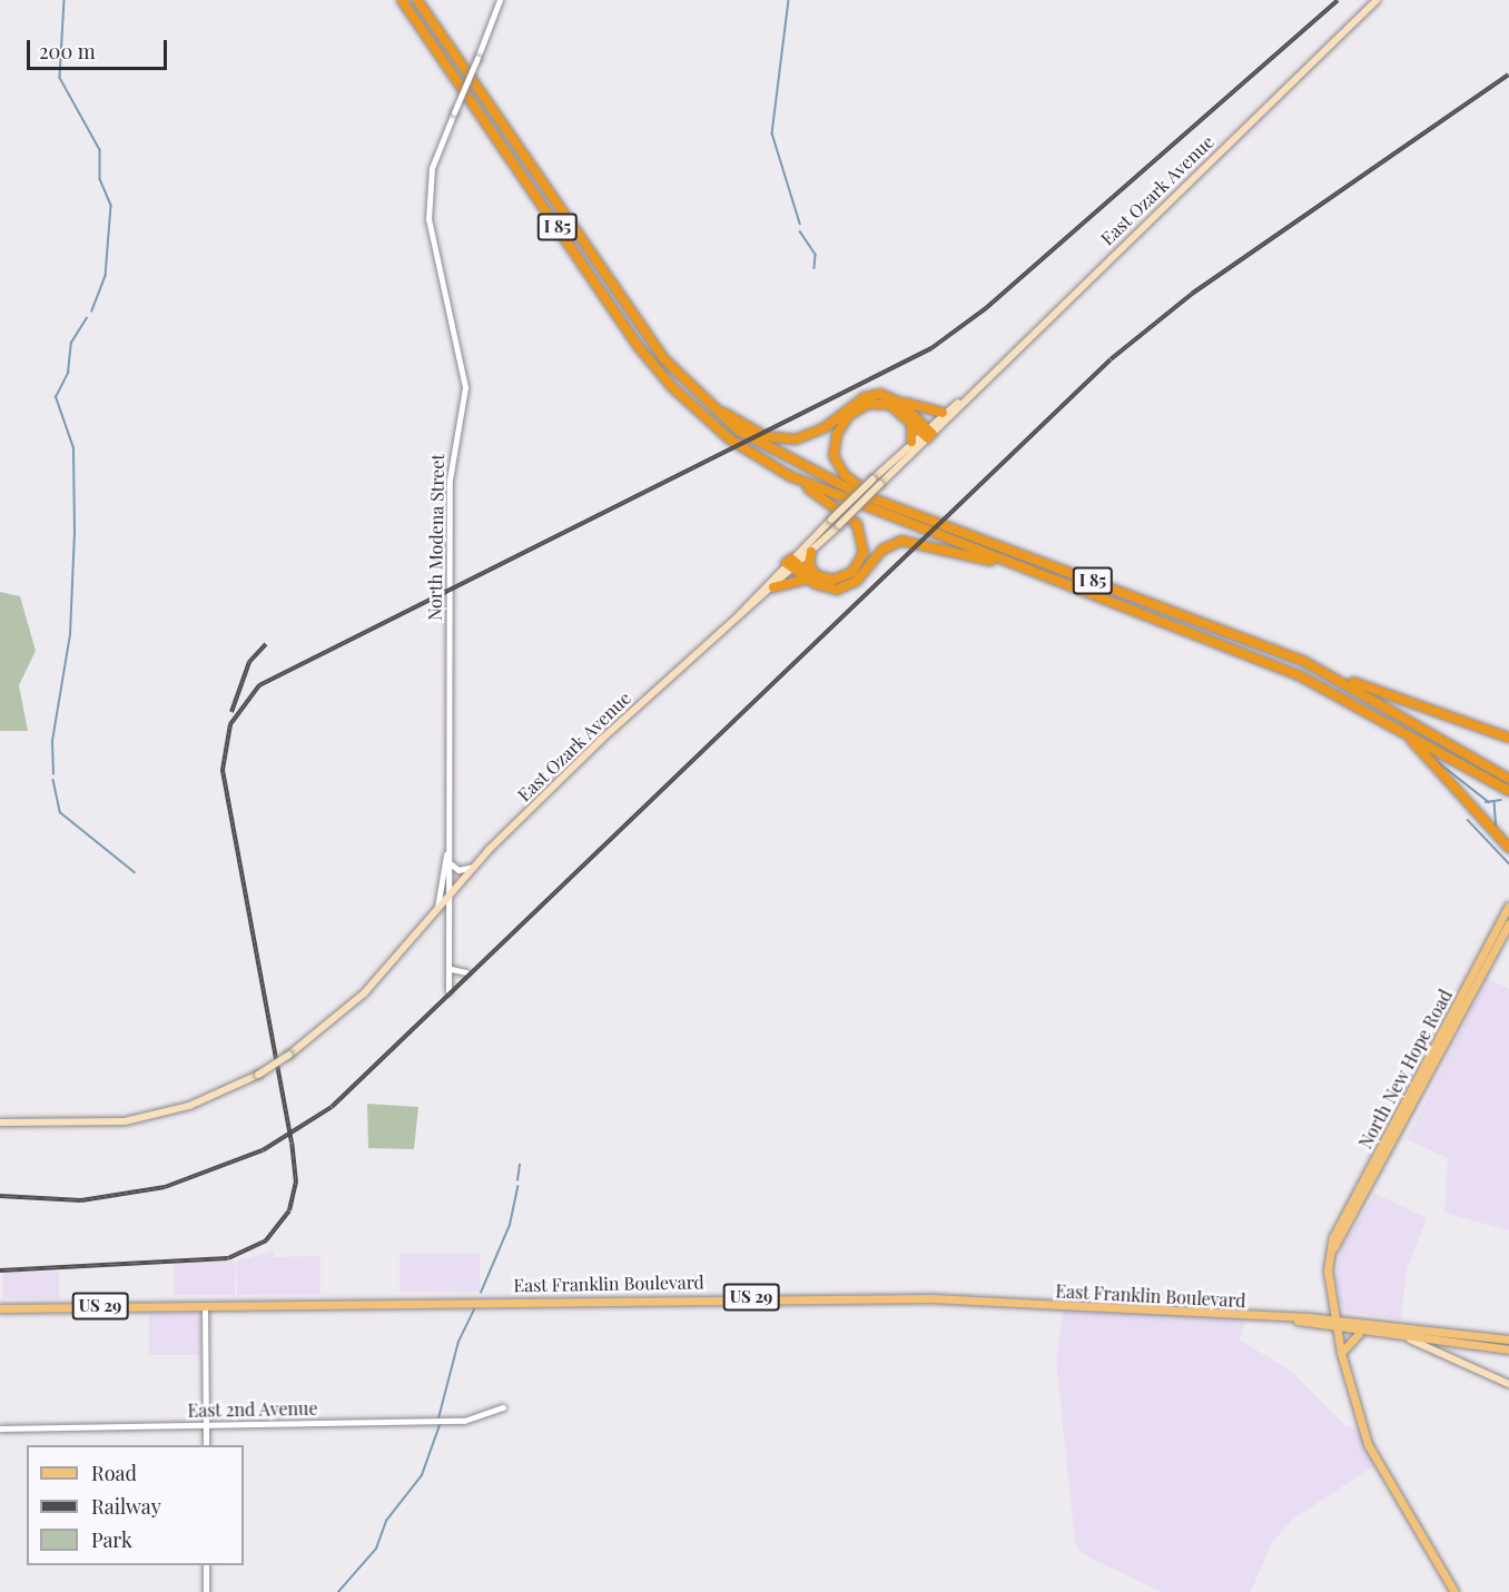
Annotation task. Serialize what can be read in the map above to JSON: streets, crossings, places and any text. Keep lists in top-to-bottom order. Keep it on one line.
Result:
{"streets":{"highway":["I 85"],"main road":["East Ozark Avenue","North New Hope Road","East Franklin Boulevard","US 29"],"street":["North Modena Street","East 2nd Avenue"]},"crossings":[["East Ozark Avenue","North Modena Street"],["North New Hope Road","East Franklin Boulevard"]],"legend":["Road","Railway","Park"],"scale_bar":"200 m"}
